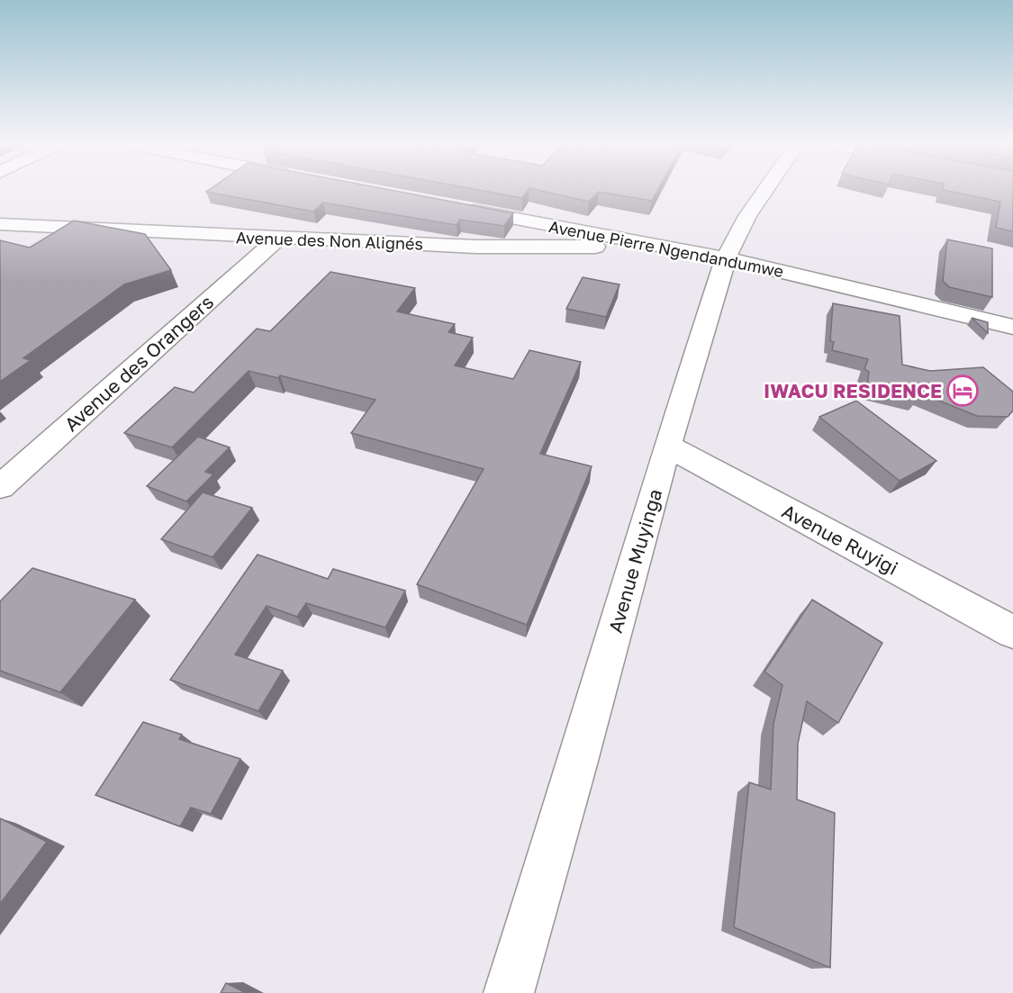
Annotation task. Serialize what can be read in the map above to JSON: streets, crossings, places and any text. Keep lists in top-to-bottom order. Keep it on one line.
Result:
{"streets":{"street":["Avenue des Non Alignés","Avenue Pierre Ngendandumwe","Avenue des Orangers","Avenue Ruyigi","Avenue Muyinga"]},"crossings":[["Avenue des Non Alignés","Avenue Pierre Ngendandumwe"],["Avenue des Non Alignés","Avenue des Orangers"],["Avenue Pierre Ngendandumwe","Avenue Muyinga"],["Avenue Ruyigi","Avenue Muyinga"]],"places":{"hotel":["IWACU RESIDENCE"]}}
